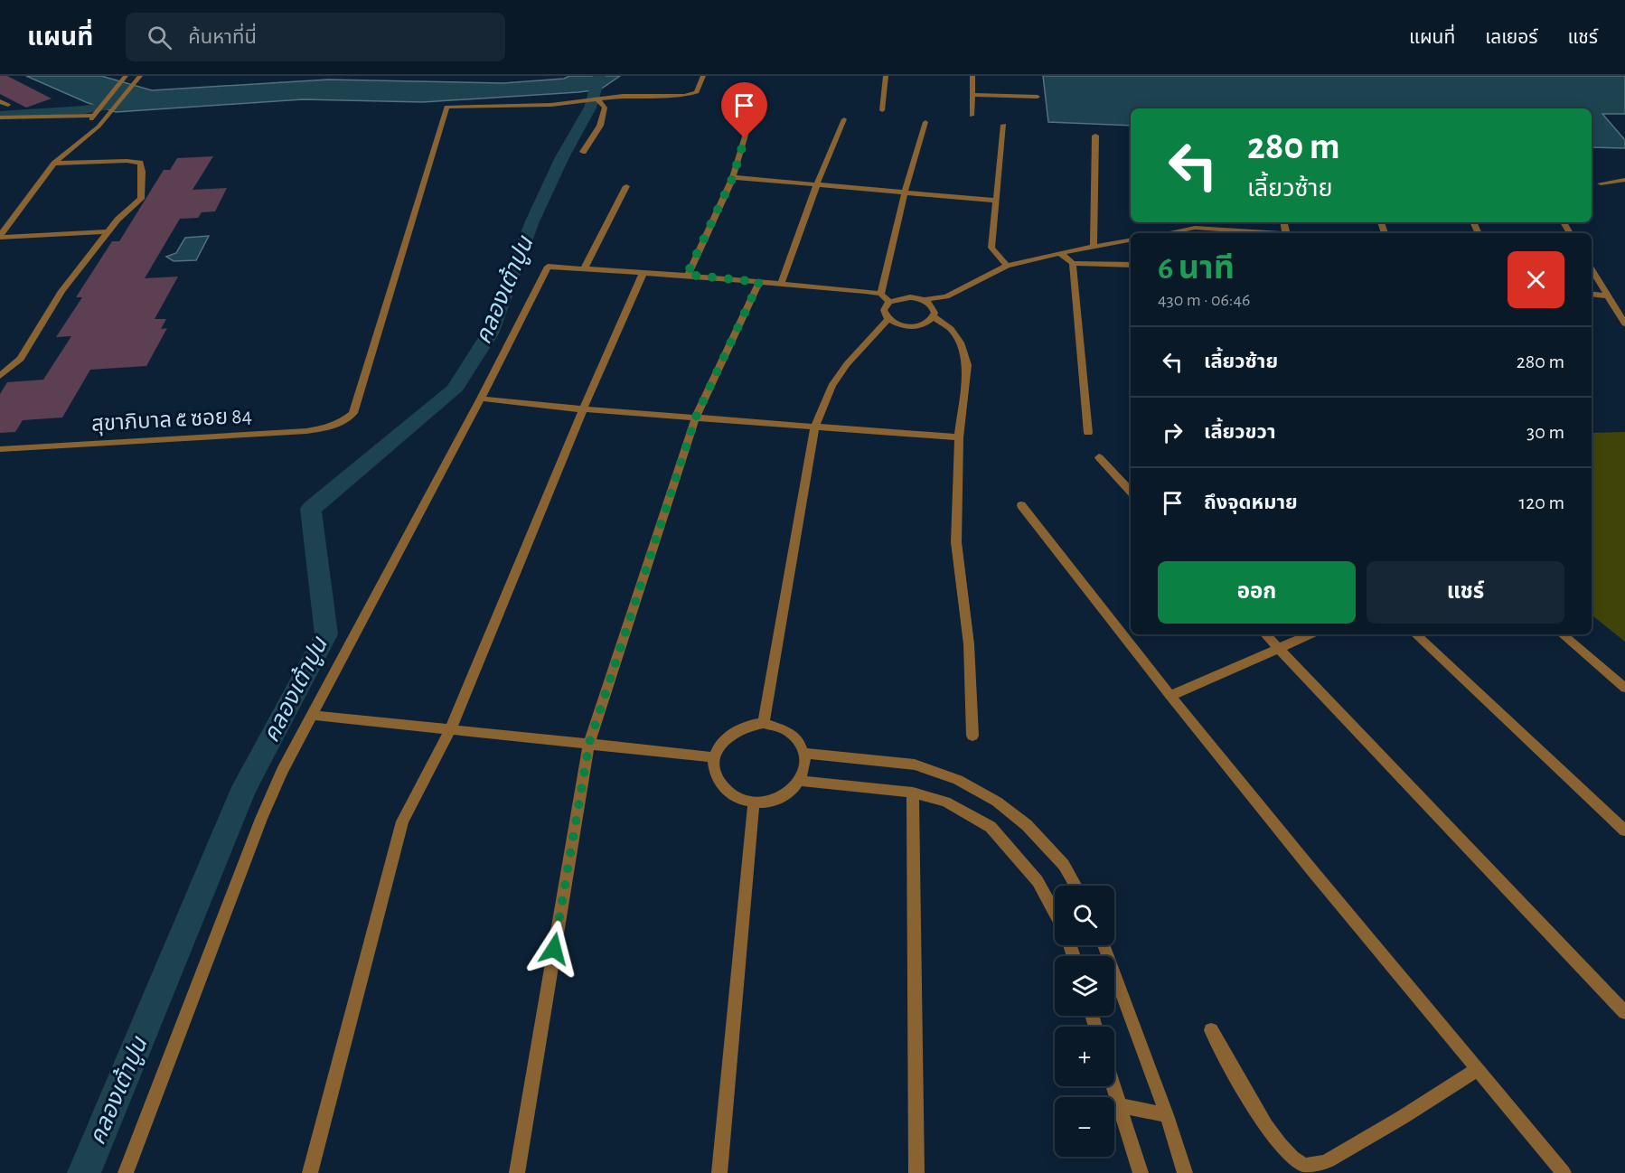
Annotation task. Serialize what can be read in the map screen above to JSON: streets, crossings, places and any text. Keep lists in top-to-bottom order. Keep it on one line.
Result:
{"streets":{"street":["สุขาภิบาล ๕ ซอย 84"]},"water":["คลองเต้าปูน"],"page":{"header":"แผนที่","search":"ค้นหาที่นี่","nav":["แผนที่","เลเยอร์","แชร์"],"turn":["280 m","เลี้ยวซ้าย"],"heading":["6 นาที","430 m · 06:46"],"list":[{"name":"เลี้ยวซ้าย","value":"280 m"},{"name":"เลี้ยวขวา","value":"30 m"},{"name":"ถึงจุดหมาย","value":"120 m"}],"buttons":["ออก","แชร์"],"map_buttons":["+","−"]}}
